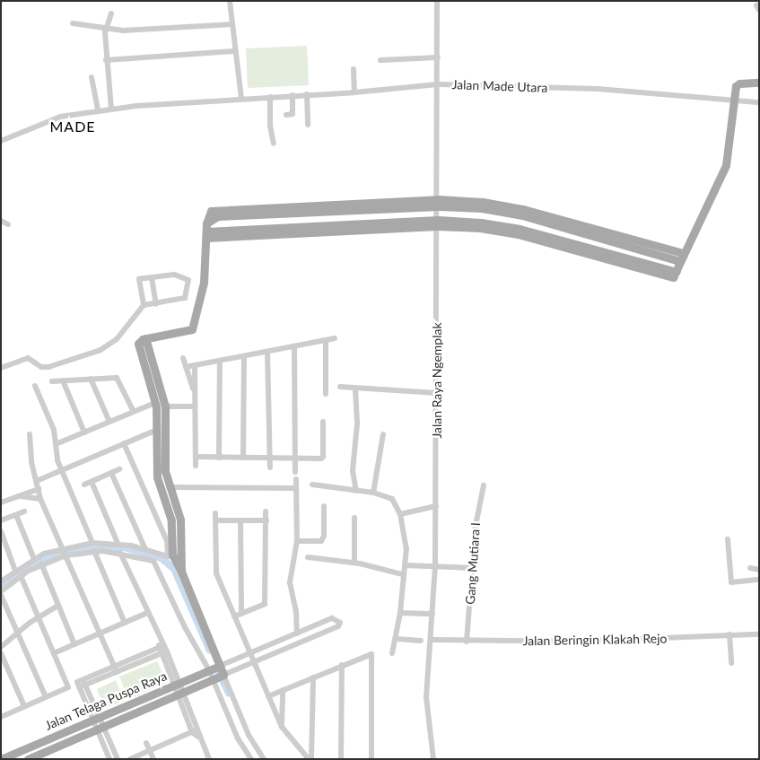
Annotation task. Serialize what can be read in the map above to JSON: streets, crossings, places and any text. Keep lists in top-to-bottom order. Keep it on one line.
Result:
{"streets":{"main road":["Jalan Telaga Puspa Raya"],"street":["Jalan Made Utara","Jalan Raya Ngemplak","Gang Mutiara I","Jalan Beringin Klakah Rejo"]},"crossings":[["Jalan Made Utara","Jalan Raya Ngemplak"],["Jalan Raya Ngemplak","Jalan Beringin Klakah Rejo"],["Gang Mutiara I","Jalan Beringin Klakah Rejo"]],"districts":["MADE"]}
